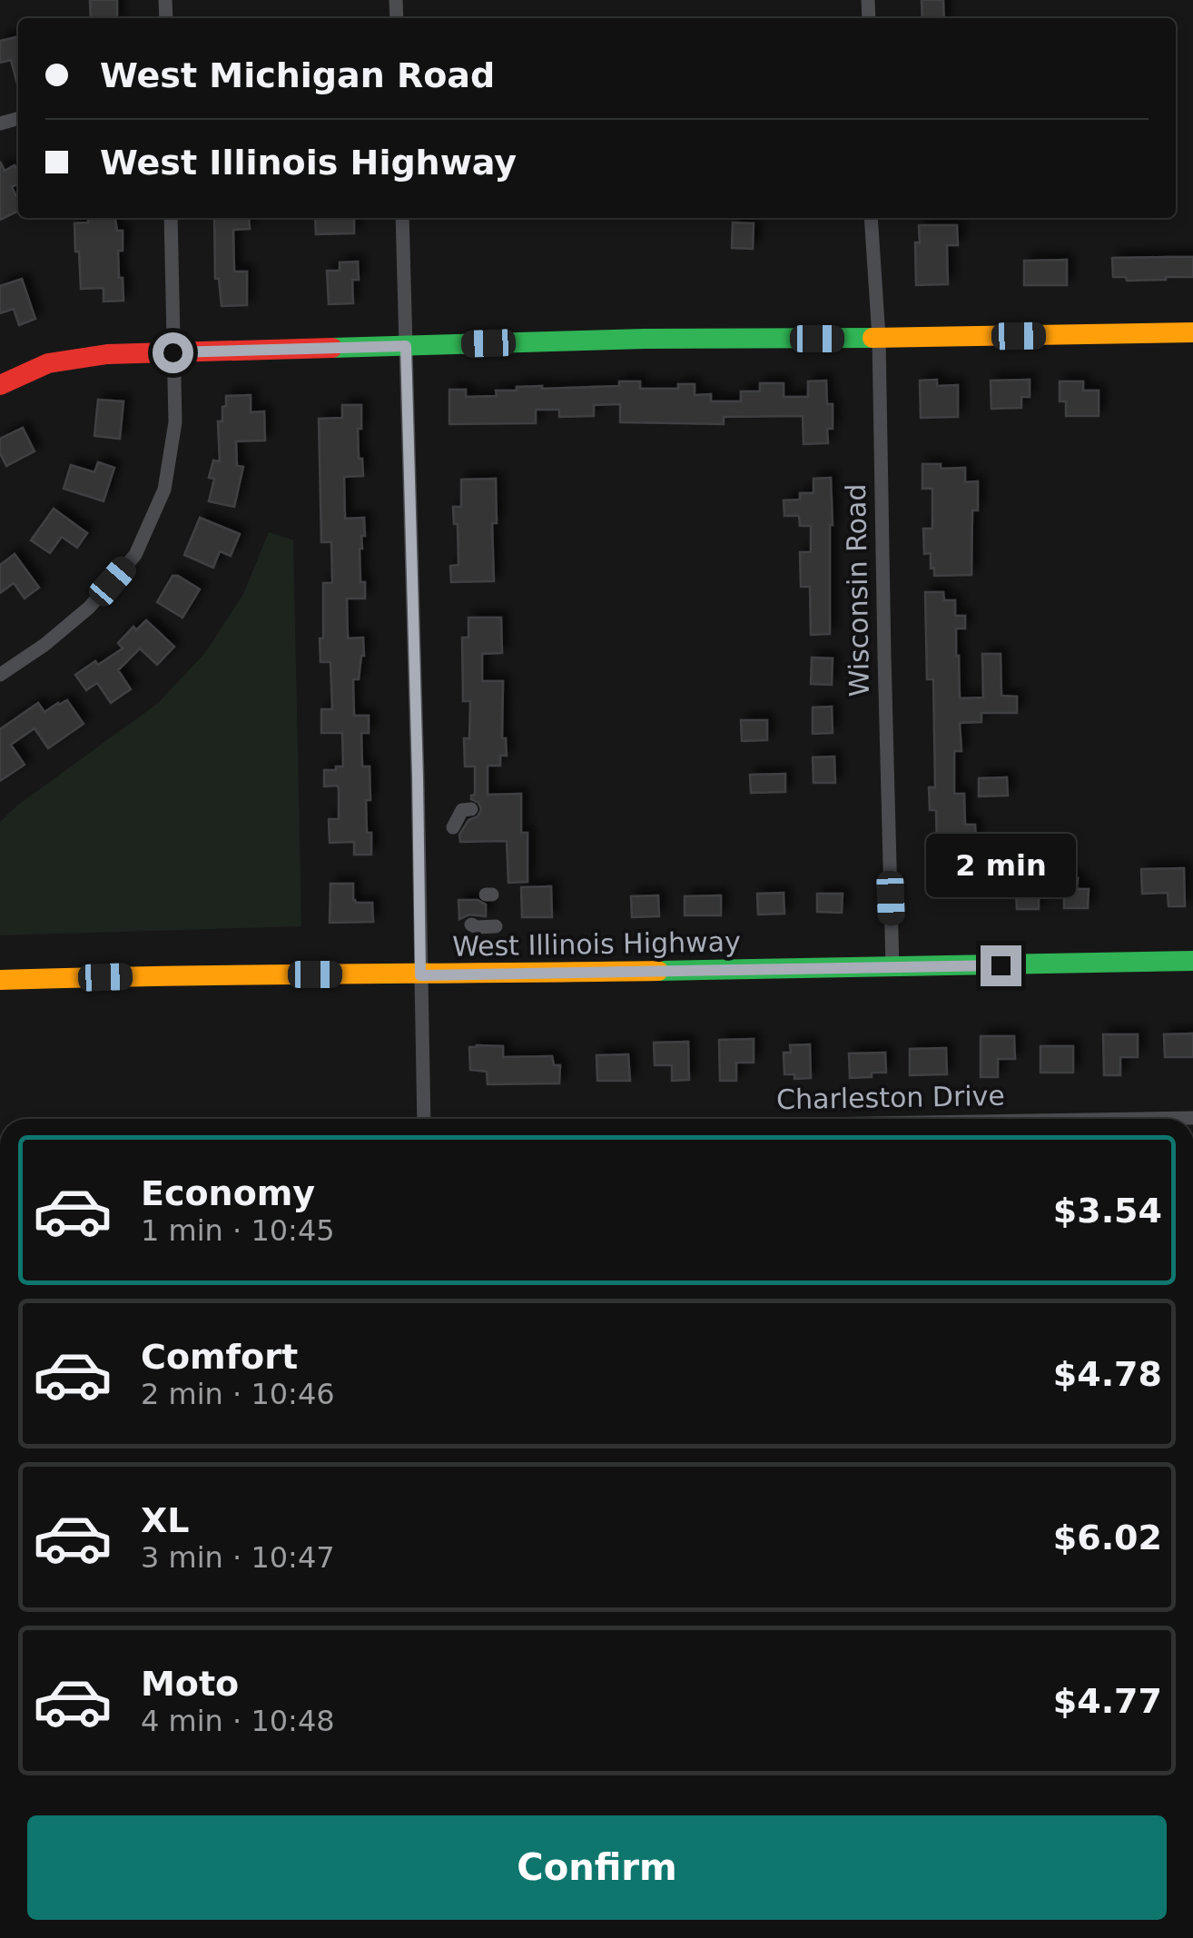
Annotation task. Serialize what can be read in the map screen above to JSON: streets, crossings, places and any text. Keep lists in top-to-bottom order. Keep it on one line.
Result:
{"streets":{"street":["Wisconsin Road","West Illinois Highway"]},"crossings":[["Wisconsin Road","West Illinois Highway"]],"page":{"banner":["West Michigan Road","West Illinois Highway"],"bubble":"2 min","list":[{"name":"Economy","note":"1 min · 10:45","value":"$3.54"},{"name":"Comfort","note":"2 min · 10:46","value":"$4.78"},{"name":"XL","note":"3 min · 10:47","value":"$6.02"},{"name":"Moto","note":"4 min · 10:48","value":"$4.77"}],"buttons":"Confirm"}}
